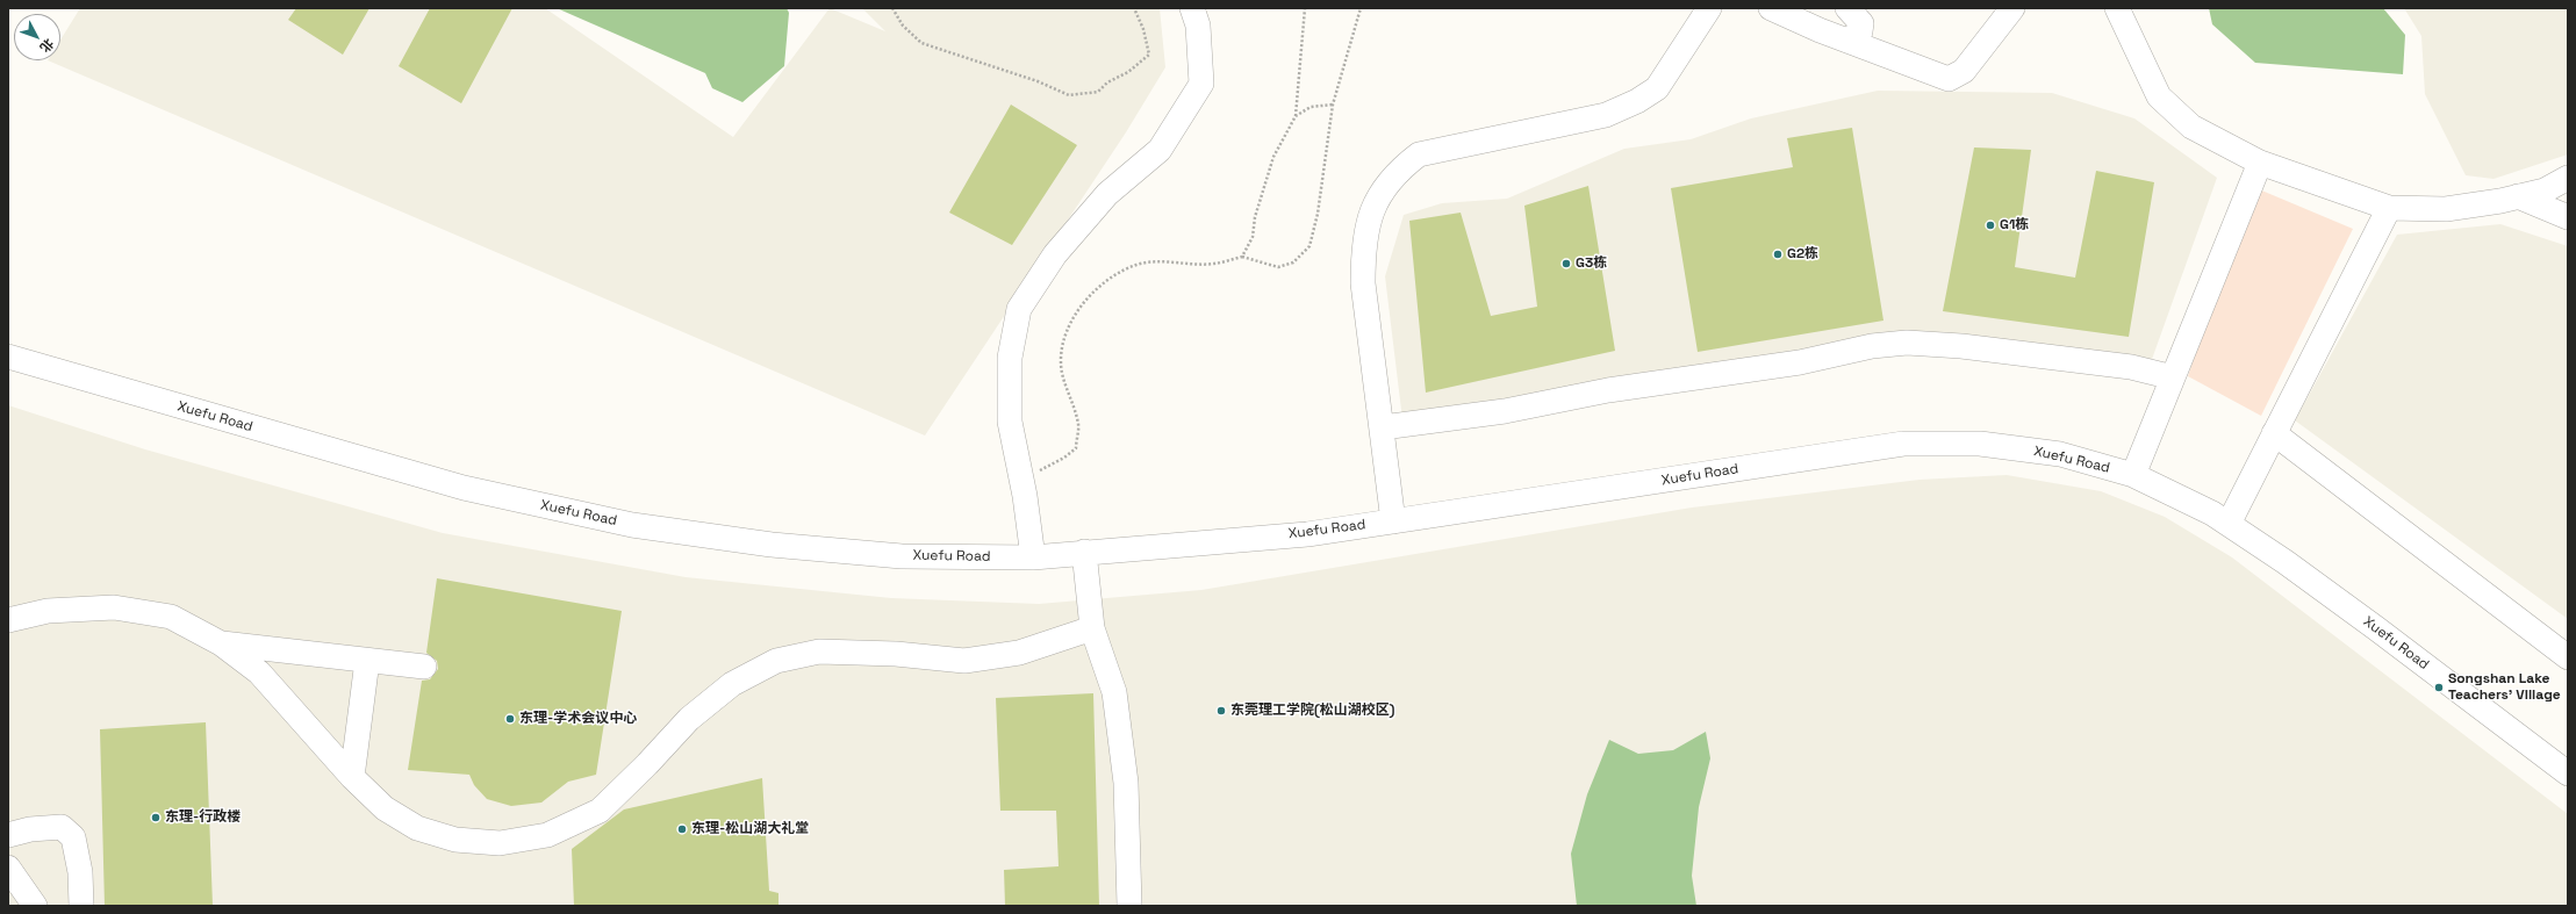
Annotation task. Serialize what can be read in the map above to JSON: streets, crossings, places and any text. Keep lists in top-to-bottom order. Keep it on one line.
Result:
{"streets":{"street":["Xuefu Road"]},"places":["G1栋","G2栋","G3栋","Songshan Lake Teachers' Village","东莞理工学院(松山湖校区)","东理-学术会议中心","东理-行政楼","东理-松山湖大礼堂"],"north":"bottom right"}
